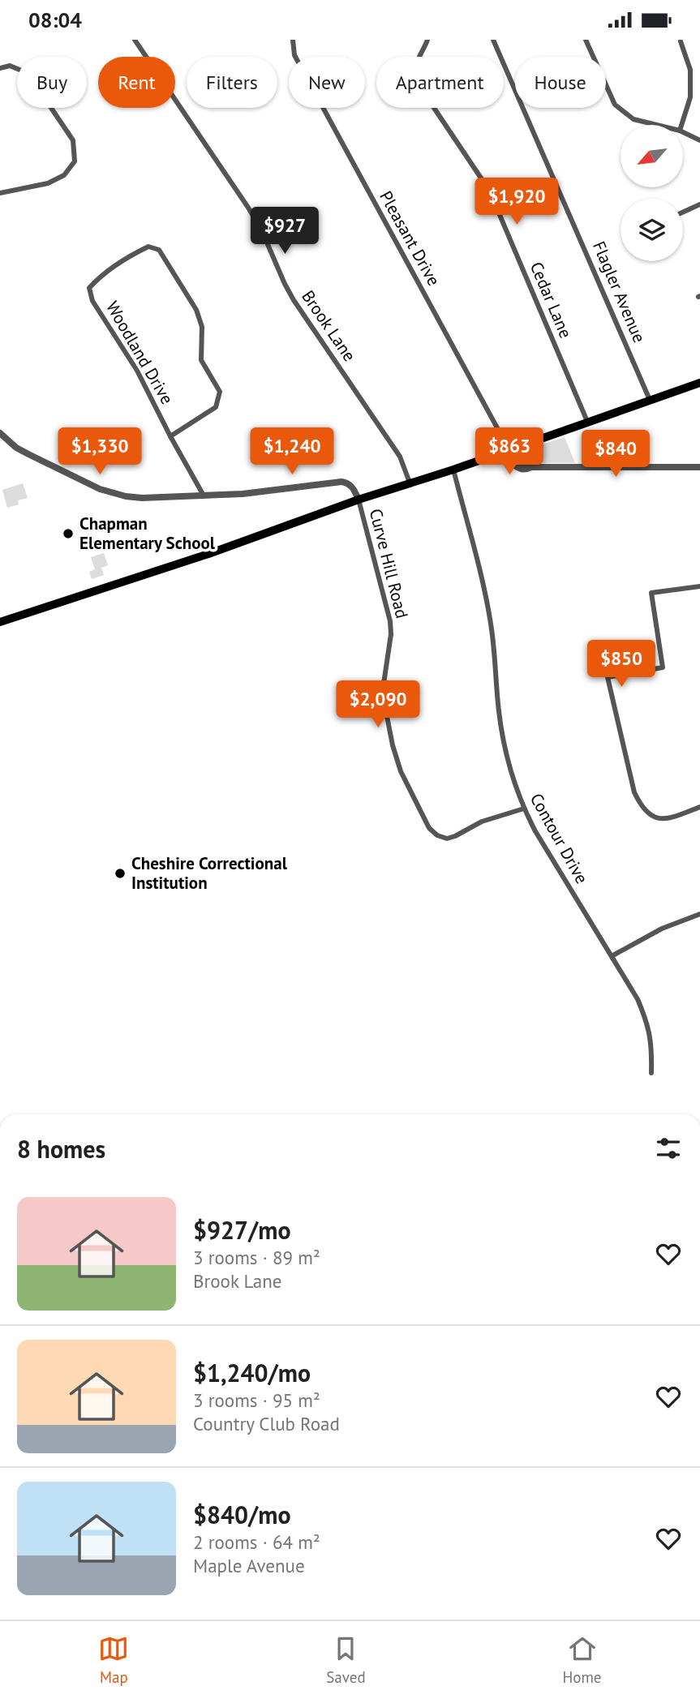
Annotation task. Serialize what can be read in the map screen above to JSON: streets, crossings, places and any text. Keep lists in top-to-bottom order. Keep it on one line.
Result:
{"streets":{"street":["Pleasant Drive","Flagler Avenue","Cedar Lane","Brook Lane","Woodland Drive","Curve Hill Road","Contour Drive"]},"crossings":[["Curve Hill Road","Contour Drive"]],"places":["Chapman Elementary School","Cheshire Correctional Institution"],"north":"bottom left","page":{"status":"08:04","chip":["Buy","Rent","Filters","New","Apartment","House"],"price":["$1,920","$927","$1,330","$1,240","$863","$840","$850","$2,090"],"heading":"8 homes","list":[{"name":"$927/mo","note":"3 rooms · 89 m² · Brook Lane"},{"name":"$1,240/mo","note":"3 rooms · 95 m² · Country Club Road"},{"name":"$840/mo","note":"2 rooms · 64 m² · Maple Avenue"}],"tabs":["Map","Saved","Home"]}}
